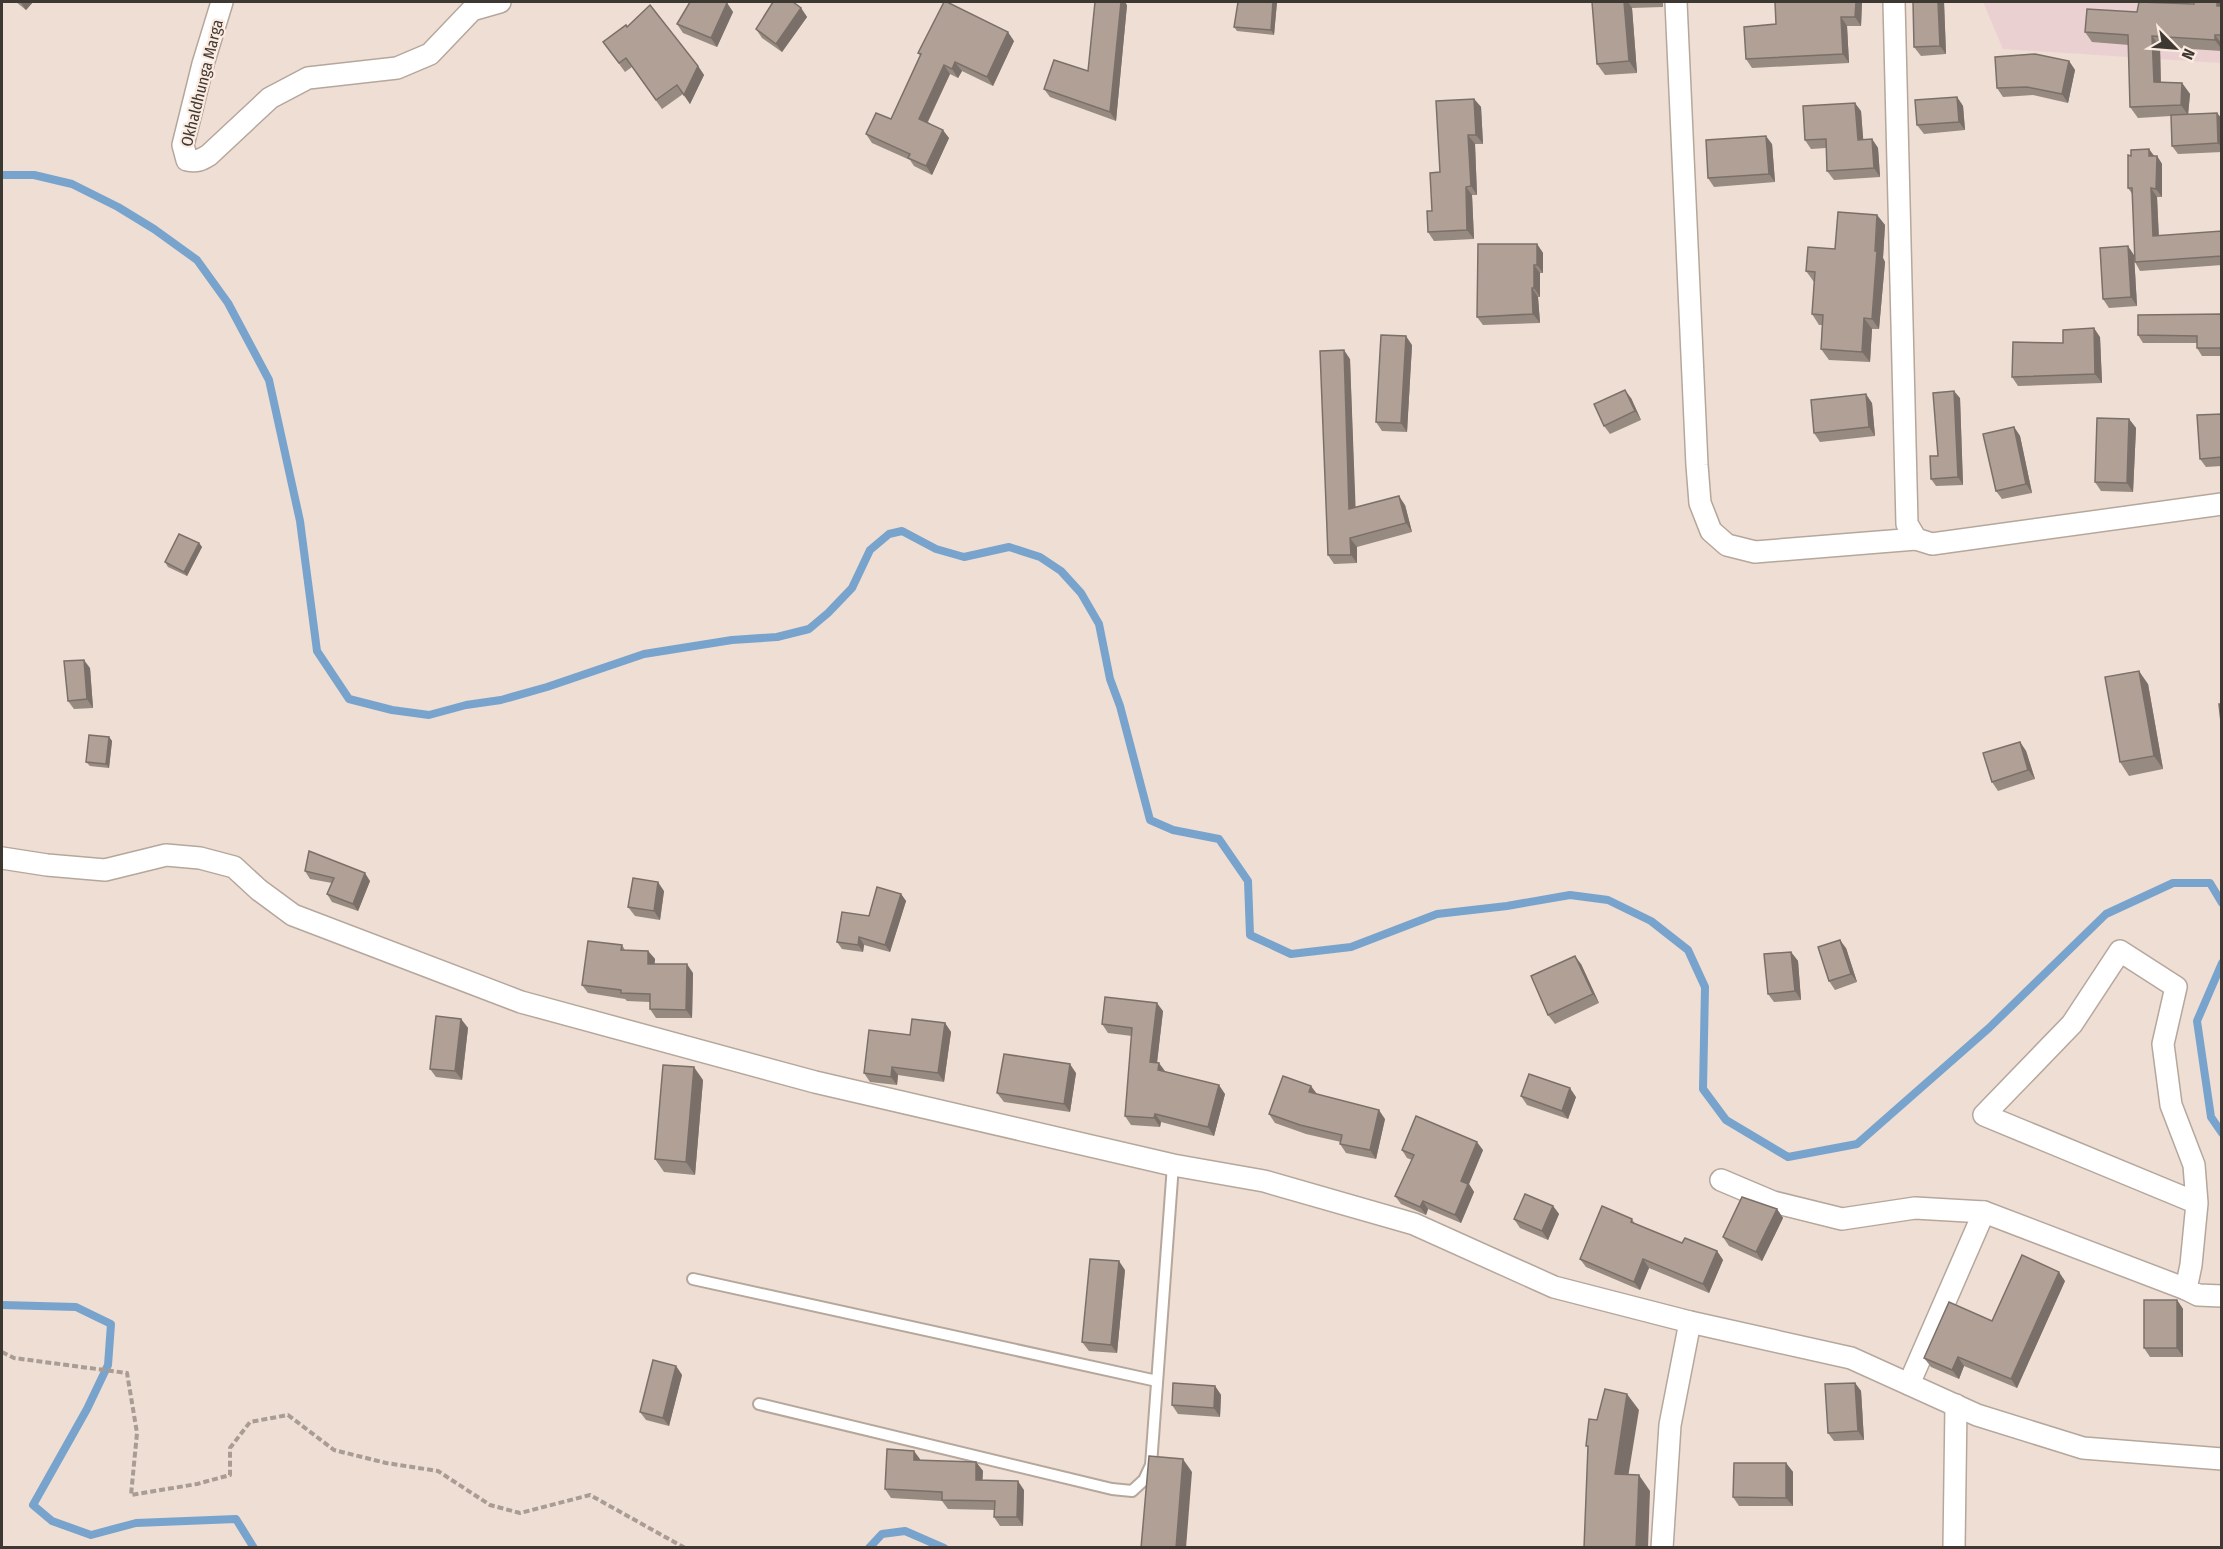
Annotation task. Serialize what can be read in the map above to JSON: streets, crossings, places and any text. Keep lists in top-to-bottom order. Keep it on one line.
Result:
{"streets":{"street":["Okhaldhunga Marga"]},"north":"bottom right"}
